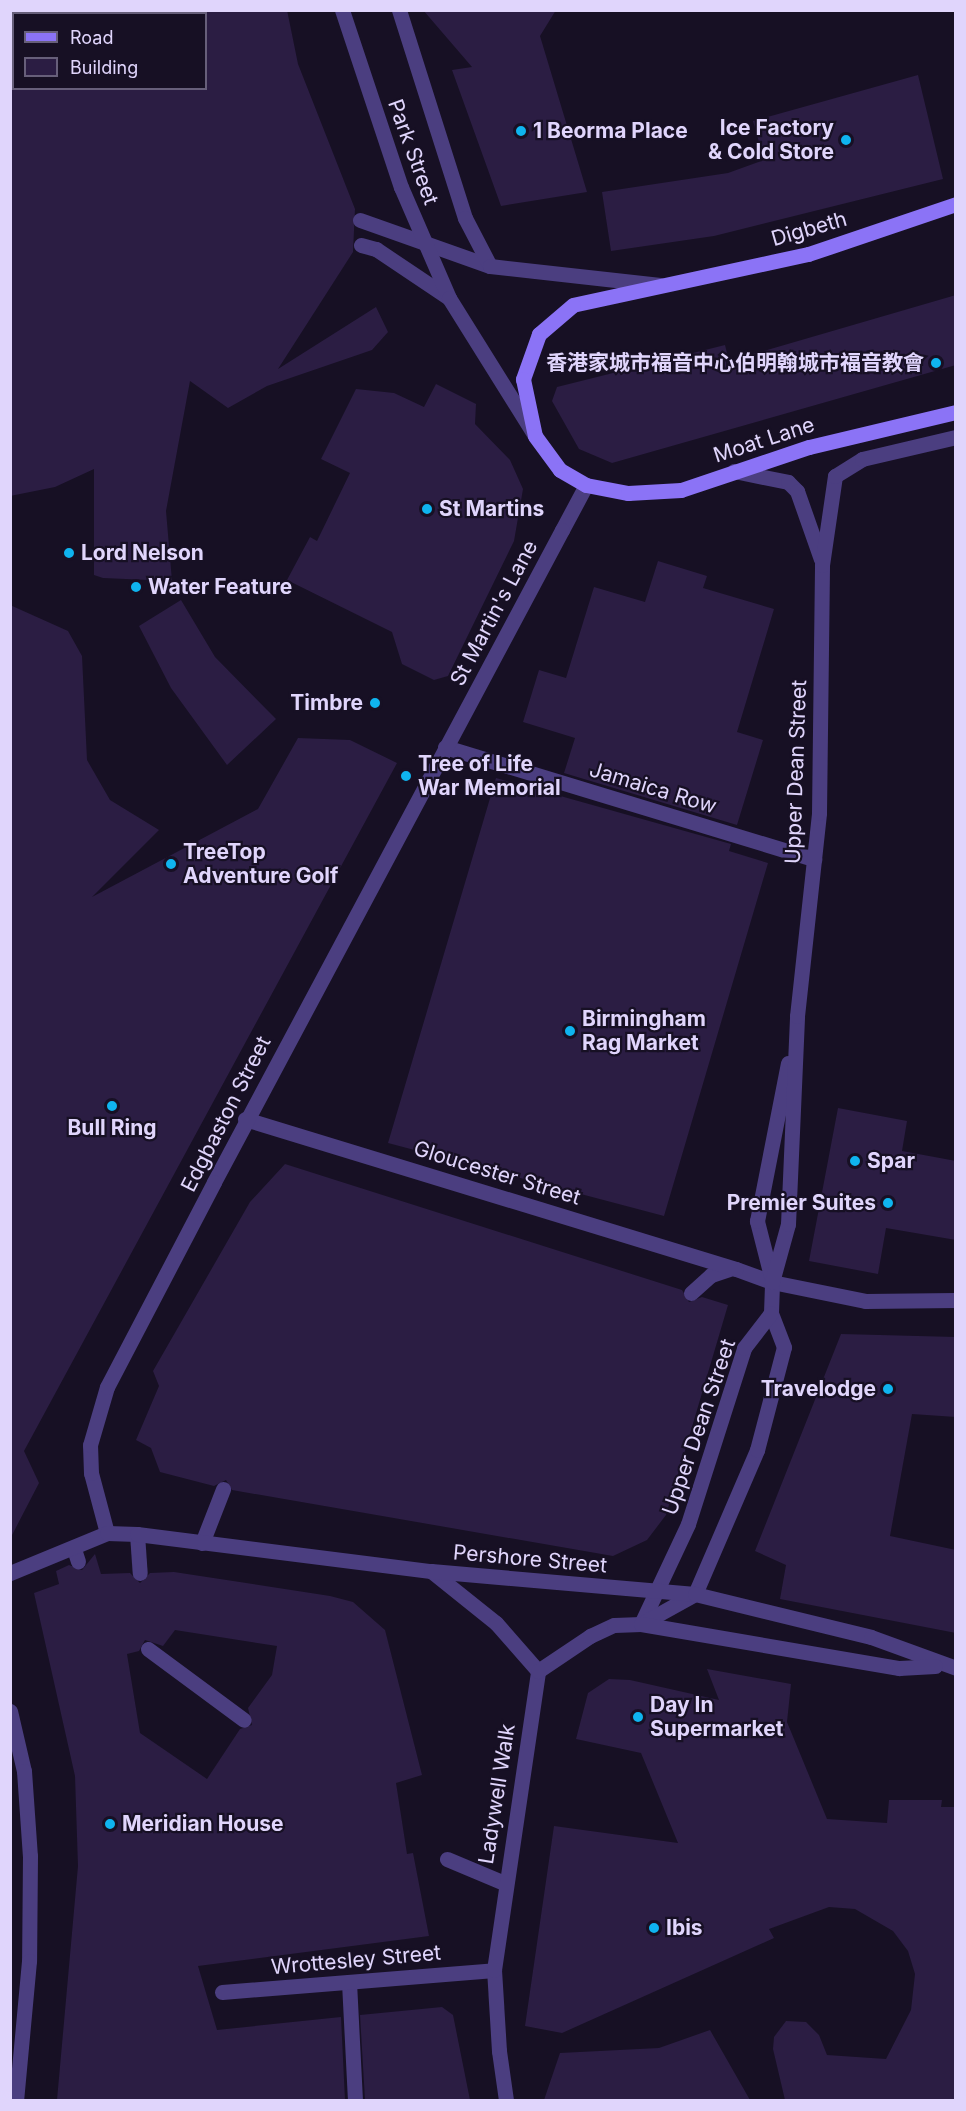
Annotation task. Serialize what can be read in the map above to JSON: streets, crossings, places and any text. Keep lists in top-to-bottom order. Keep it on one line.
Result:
{"streets":{"main road":["Digbeth","Moat Lane"],"street":["Park Street","St Martin's Lane","Upper Dean Street","Jamaica Row","Edgbaston Street","Gloucester Street","Pershore Street","Ladywell Walk","Wrottesley Street"]},"crossings":[["Moat Lane","St Martin's Lane"],["St Martin's Lane","Edgbaston Street"],["Upper Dean Street","Jamaica Row"],["Upper Dean Street","Gloucester Street"],["Upper Dean Street","Pershore Street"],["Jamaica Row","Edgbaston Street"],["Edgbaston Street","Gloucester Street"],["Edgbaston Street","Pershore Street"],["Ladywell Walk","Wrottesley Street"]],"places":["1 Beorma Place","Ice Factory & Cold Store","香港家城市福音中心伯明翰城市福音教會","St Martins","Lord Nelson","Water Feature","Timbre","Tree of Life War Memorial","TreeTop Adventure Golf","Birmingham Rag Market","Bull Ring","Spar","Premier Suites","Travelodge","Day In Supermarket","Meridian House","Ibis"],"legend":["Road","Building"]}
